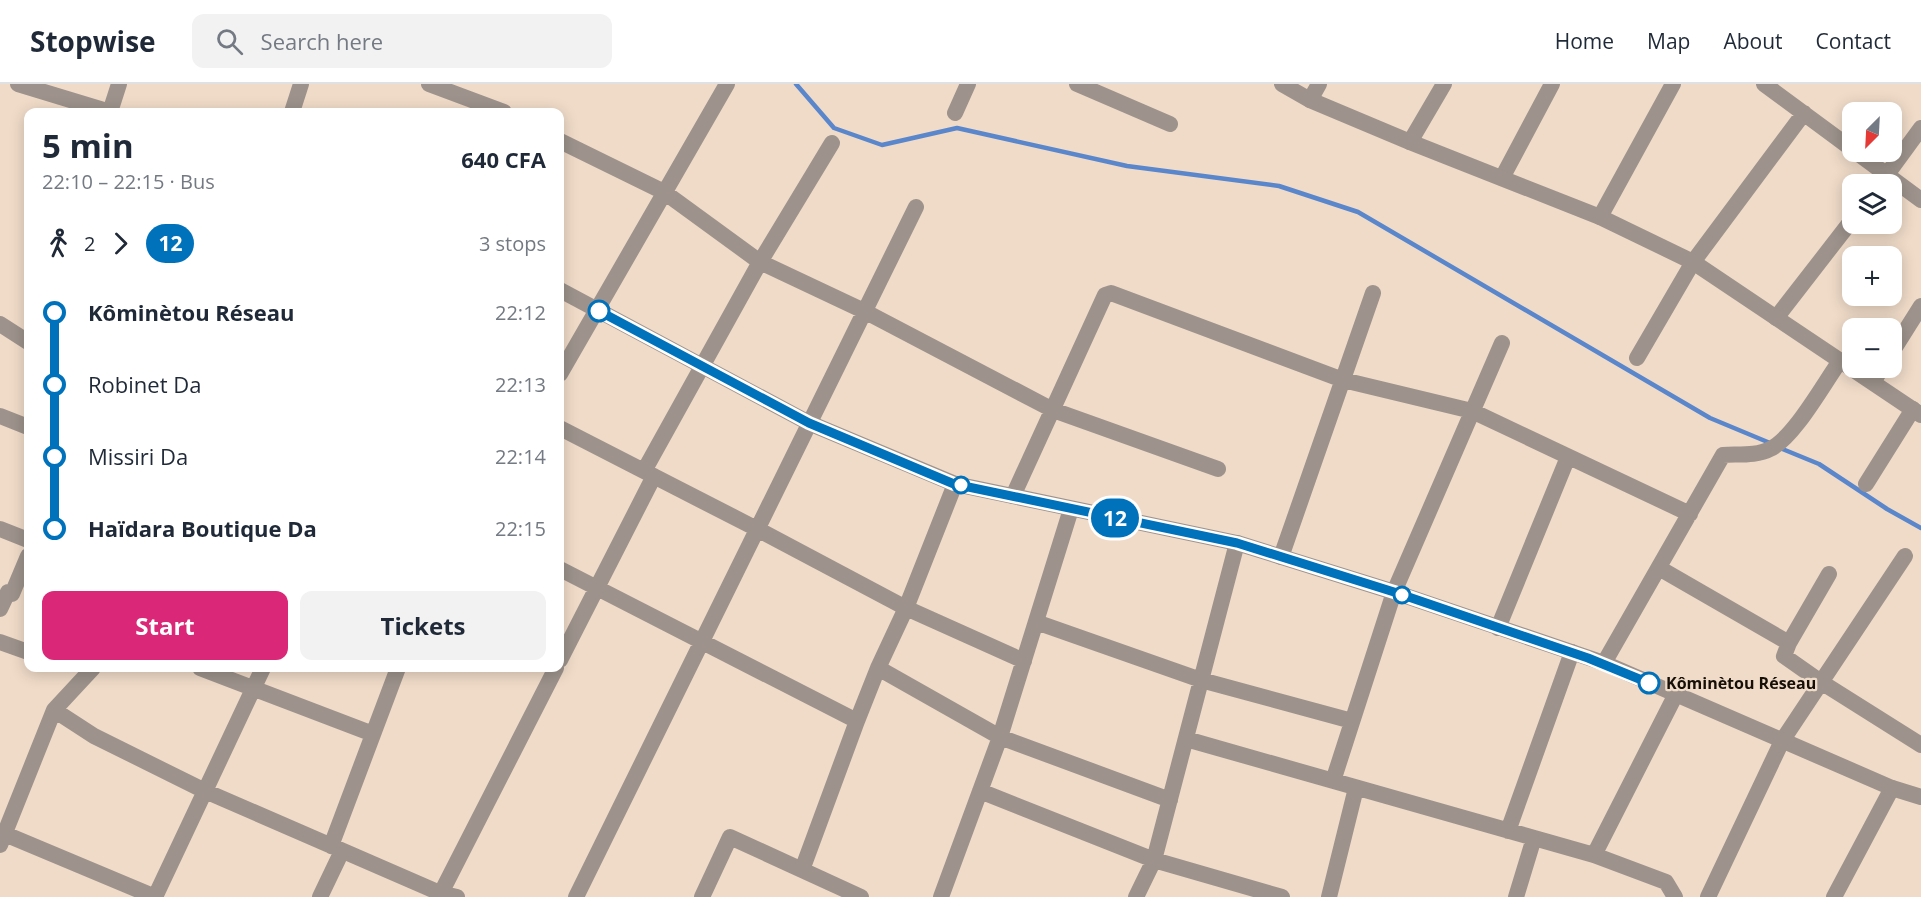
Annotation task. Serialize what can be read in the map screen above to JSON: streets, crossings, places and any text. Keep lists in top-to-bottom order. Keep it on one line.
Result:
{"places":["Kôminètou Réseau"],"lines":["bus line 12"],"north":"bottom left","page":{"header":"Stopwise","search":"Search here","nav":["Home","Map","About","Contact"],"on_map":"12","map_buttons":["+","−"],"heading":["5 min","22:10 – 22:15 · Bus","640 CFA"],"legs":["2","12","3 stops"],"list":[{"name":"Kôminètou Réseau","value":"22:12"},{"name":"Robinet Da","value":"22:13"},{"name":"Missiri Da","value":"22:14"},{"name":"Haïdara Boutique Da","value":"22:15"}],"buttons":["Start","Tickets"]}}
